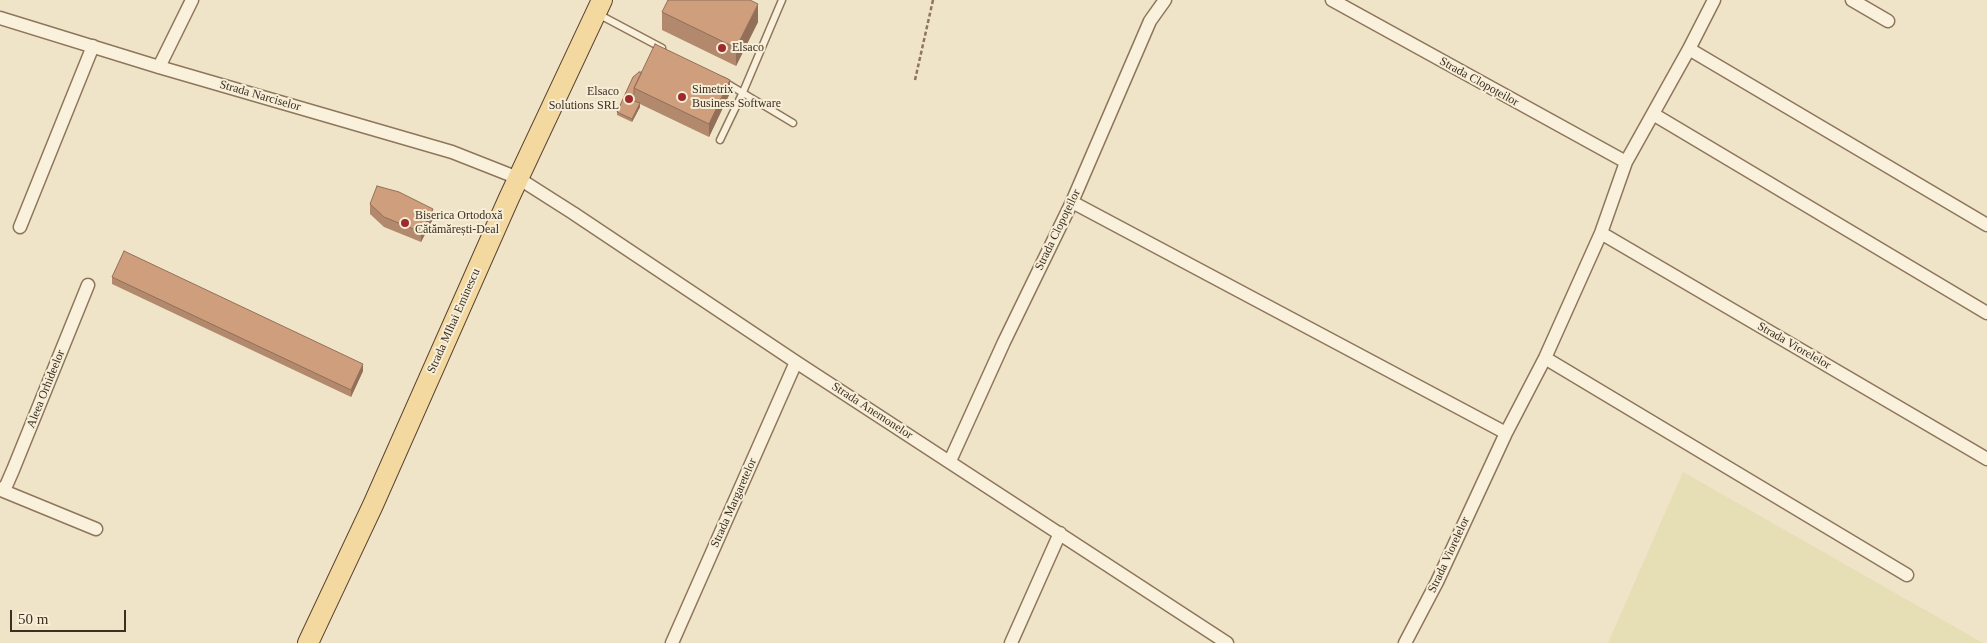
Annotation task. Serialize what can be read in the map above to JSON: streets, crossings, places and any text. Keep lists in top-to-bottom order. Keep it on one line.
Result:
{"streets":{"main road":["Strada MIhai Eminescu"],"street":["Strada Clopoțeilor","Strada Narciselor","Strada Viorelelor","Aleea Orhideelor","Strada Anemonelor","Strada Margaretelor"]},"crossings":[["Strada Clopoțeilor","Strada Viorelelor"],["Strada Clopoțeilor","Strada Anemonelor"],["Strada Narciselor","Strada MIhai Eminescu"],["Strada Narciselor","Strada Anemonelor"],["Strada MIhai Eminescu","Strada Anemonelor"],["Strada Anemonelor","Strada Margaretelor"]],"places":["Elsaco","Simetrix Business Software","Elsaco Solutions SRL","Biserica Ortodoxă Cătămărești-Deal"],"scale_bar":"50 m"}
